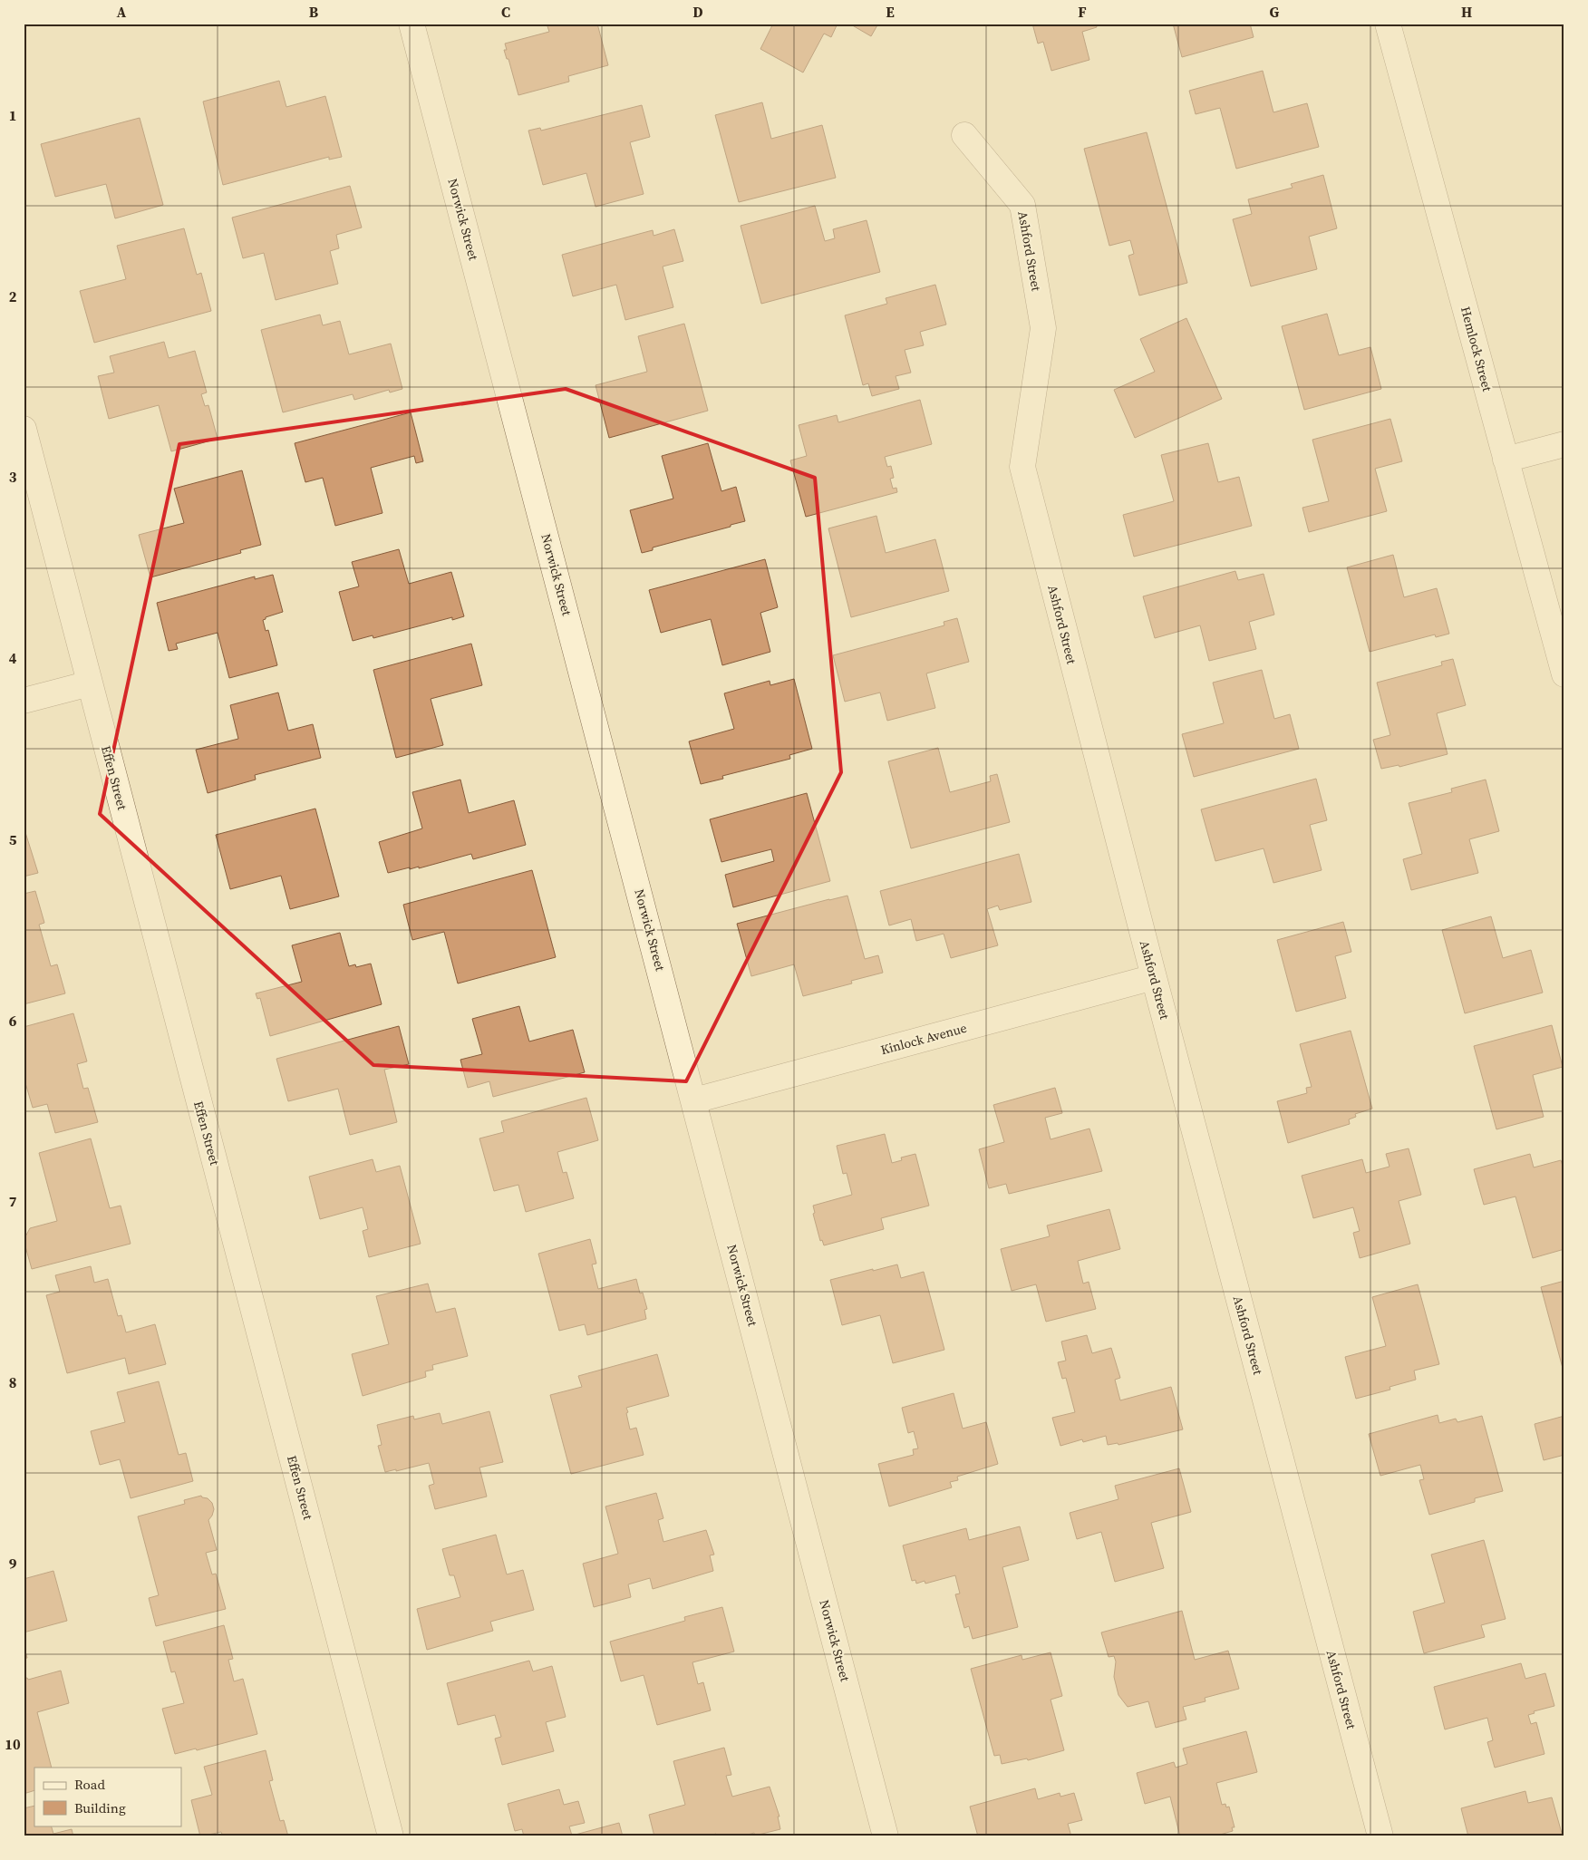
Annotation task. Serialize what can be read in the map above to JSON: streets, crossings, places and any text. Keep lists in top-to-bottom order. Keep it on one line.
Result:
{"streets":{"street":["Norwick Street","Ashford Street","Hemlock Street","Effen Street","Kinlock Avenue"]},"crossings":[["Norwick Street","Kinlock Avenue"],["Ashford Street","Kinlock Avenue"]],"legend":["Road","Building"],"grid":{"columns":["A","B","C","D","E","F","G","H"],"rows":["1","2","3","4","5","6","7","8","9","10"]}}
